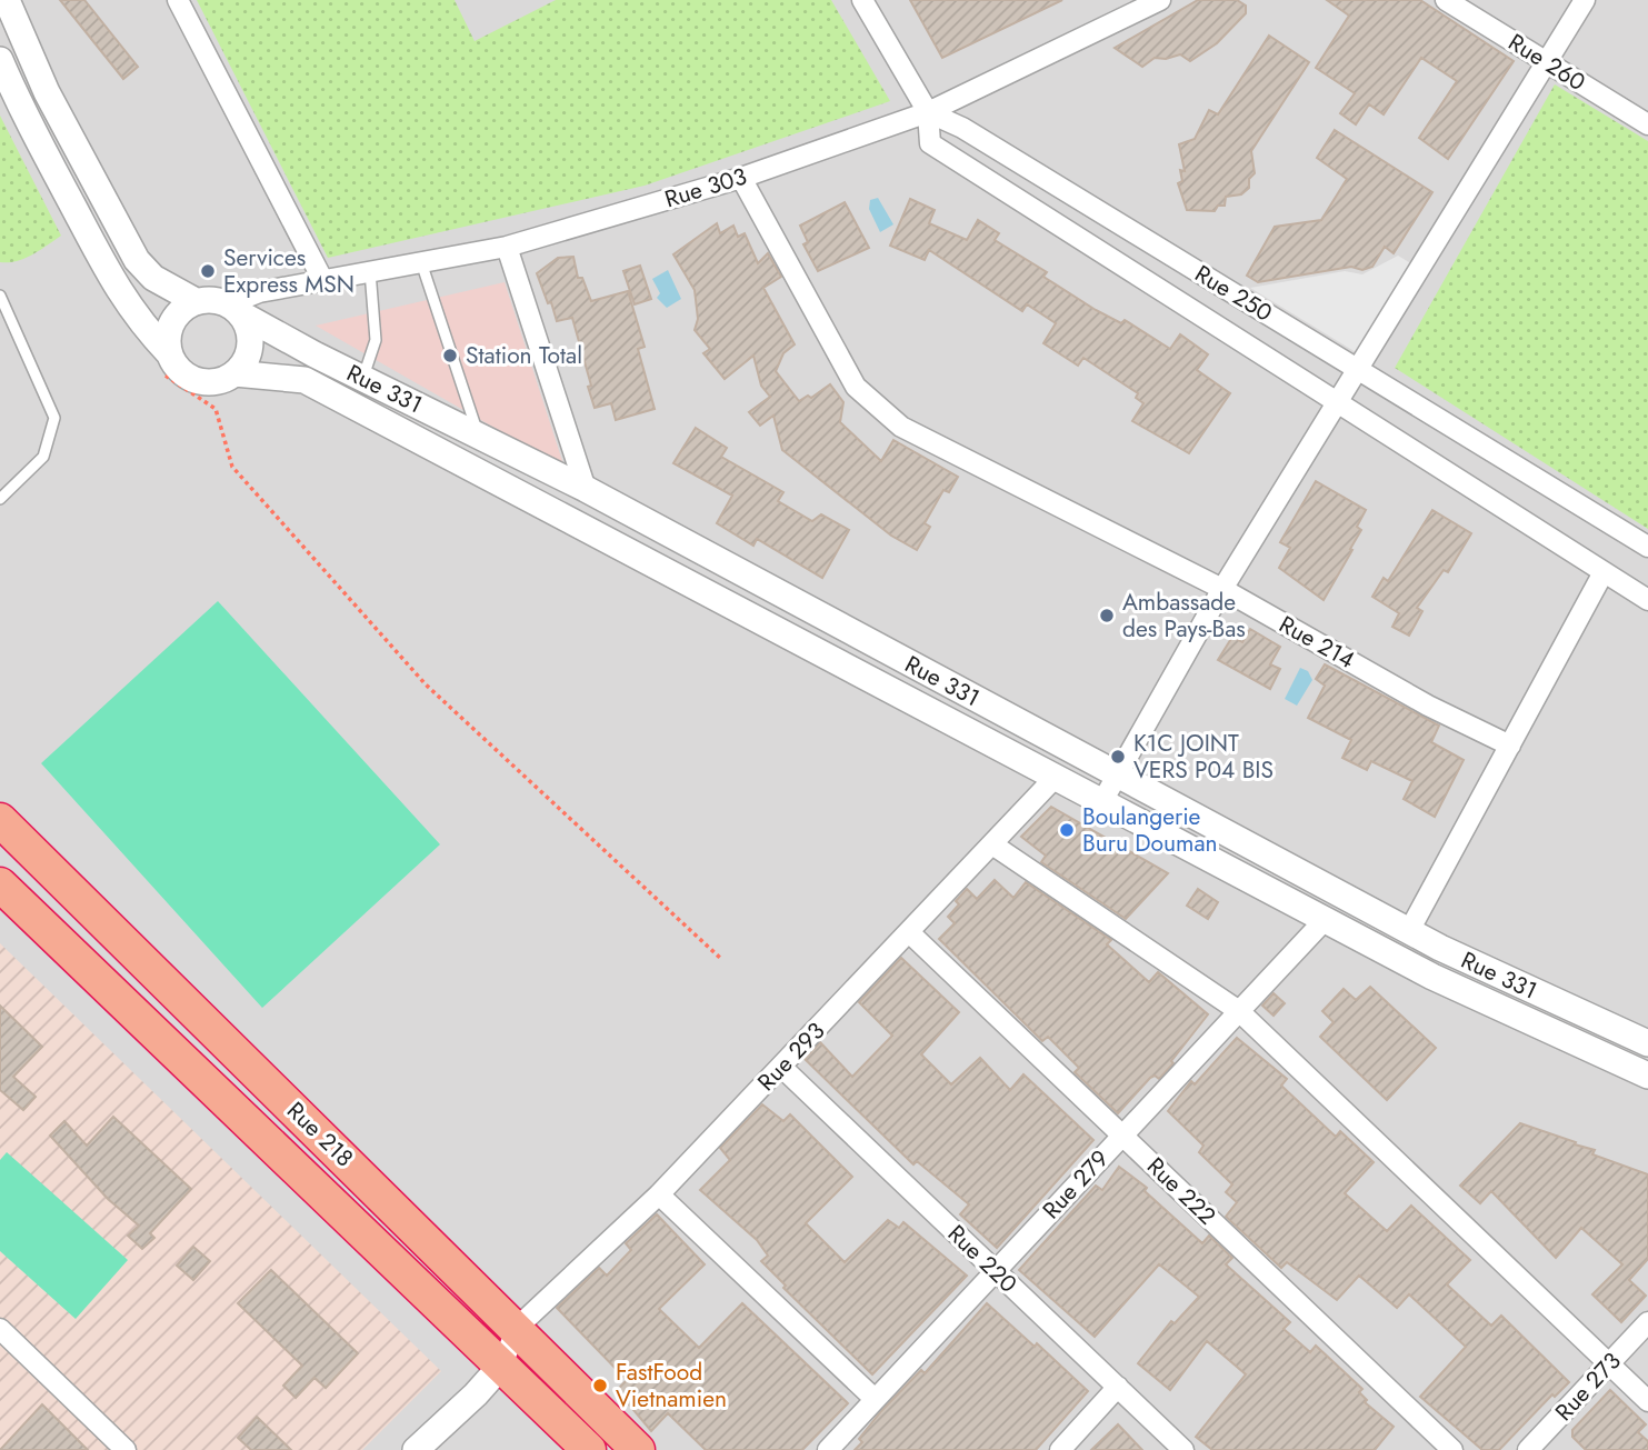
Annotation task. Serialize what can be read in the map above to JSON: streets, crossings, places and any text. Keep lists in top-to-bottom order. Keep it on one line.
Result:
{"streets":{"highway":["Rue 218"],"street":["Rue 260","Rue 303","Rue 250","Rue 331","Rue 214","Rue 293","Rue 279","Rue 222","Rue 220","Rue 273"]},"crossings":[["Rue 303","Rue 250"],["Rue 303","Rue 331"],["Rue 303","Rue 214"],["Rue 331","Rue 293"],["Rue 331","Rue 279"],["Rue 293","Rue 218"],["Rue 293","Rue 222"],["Rue 293","Rue 220"],["Rue 279","Rue 222"],["Rue 279","Rue 220"]],"places":["Services Express MSN","Station Total","Ambassade des Pays-Bas","K1C JOINT VERS P04 BIS","Boulangerie Buru Douman","FastFood Vietnamien"]}
